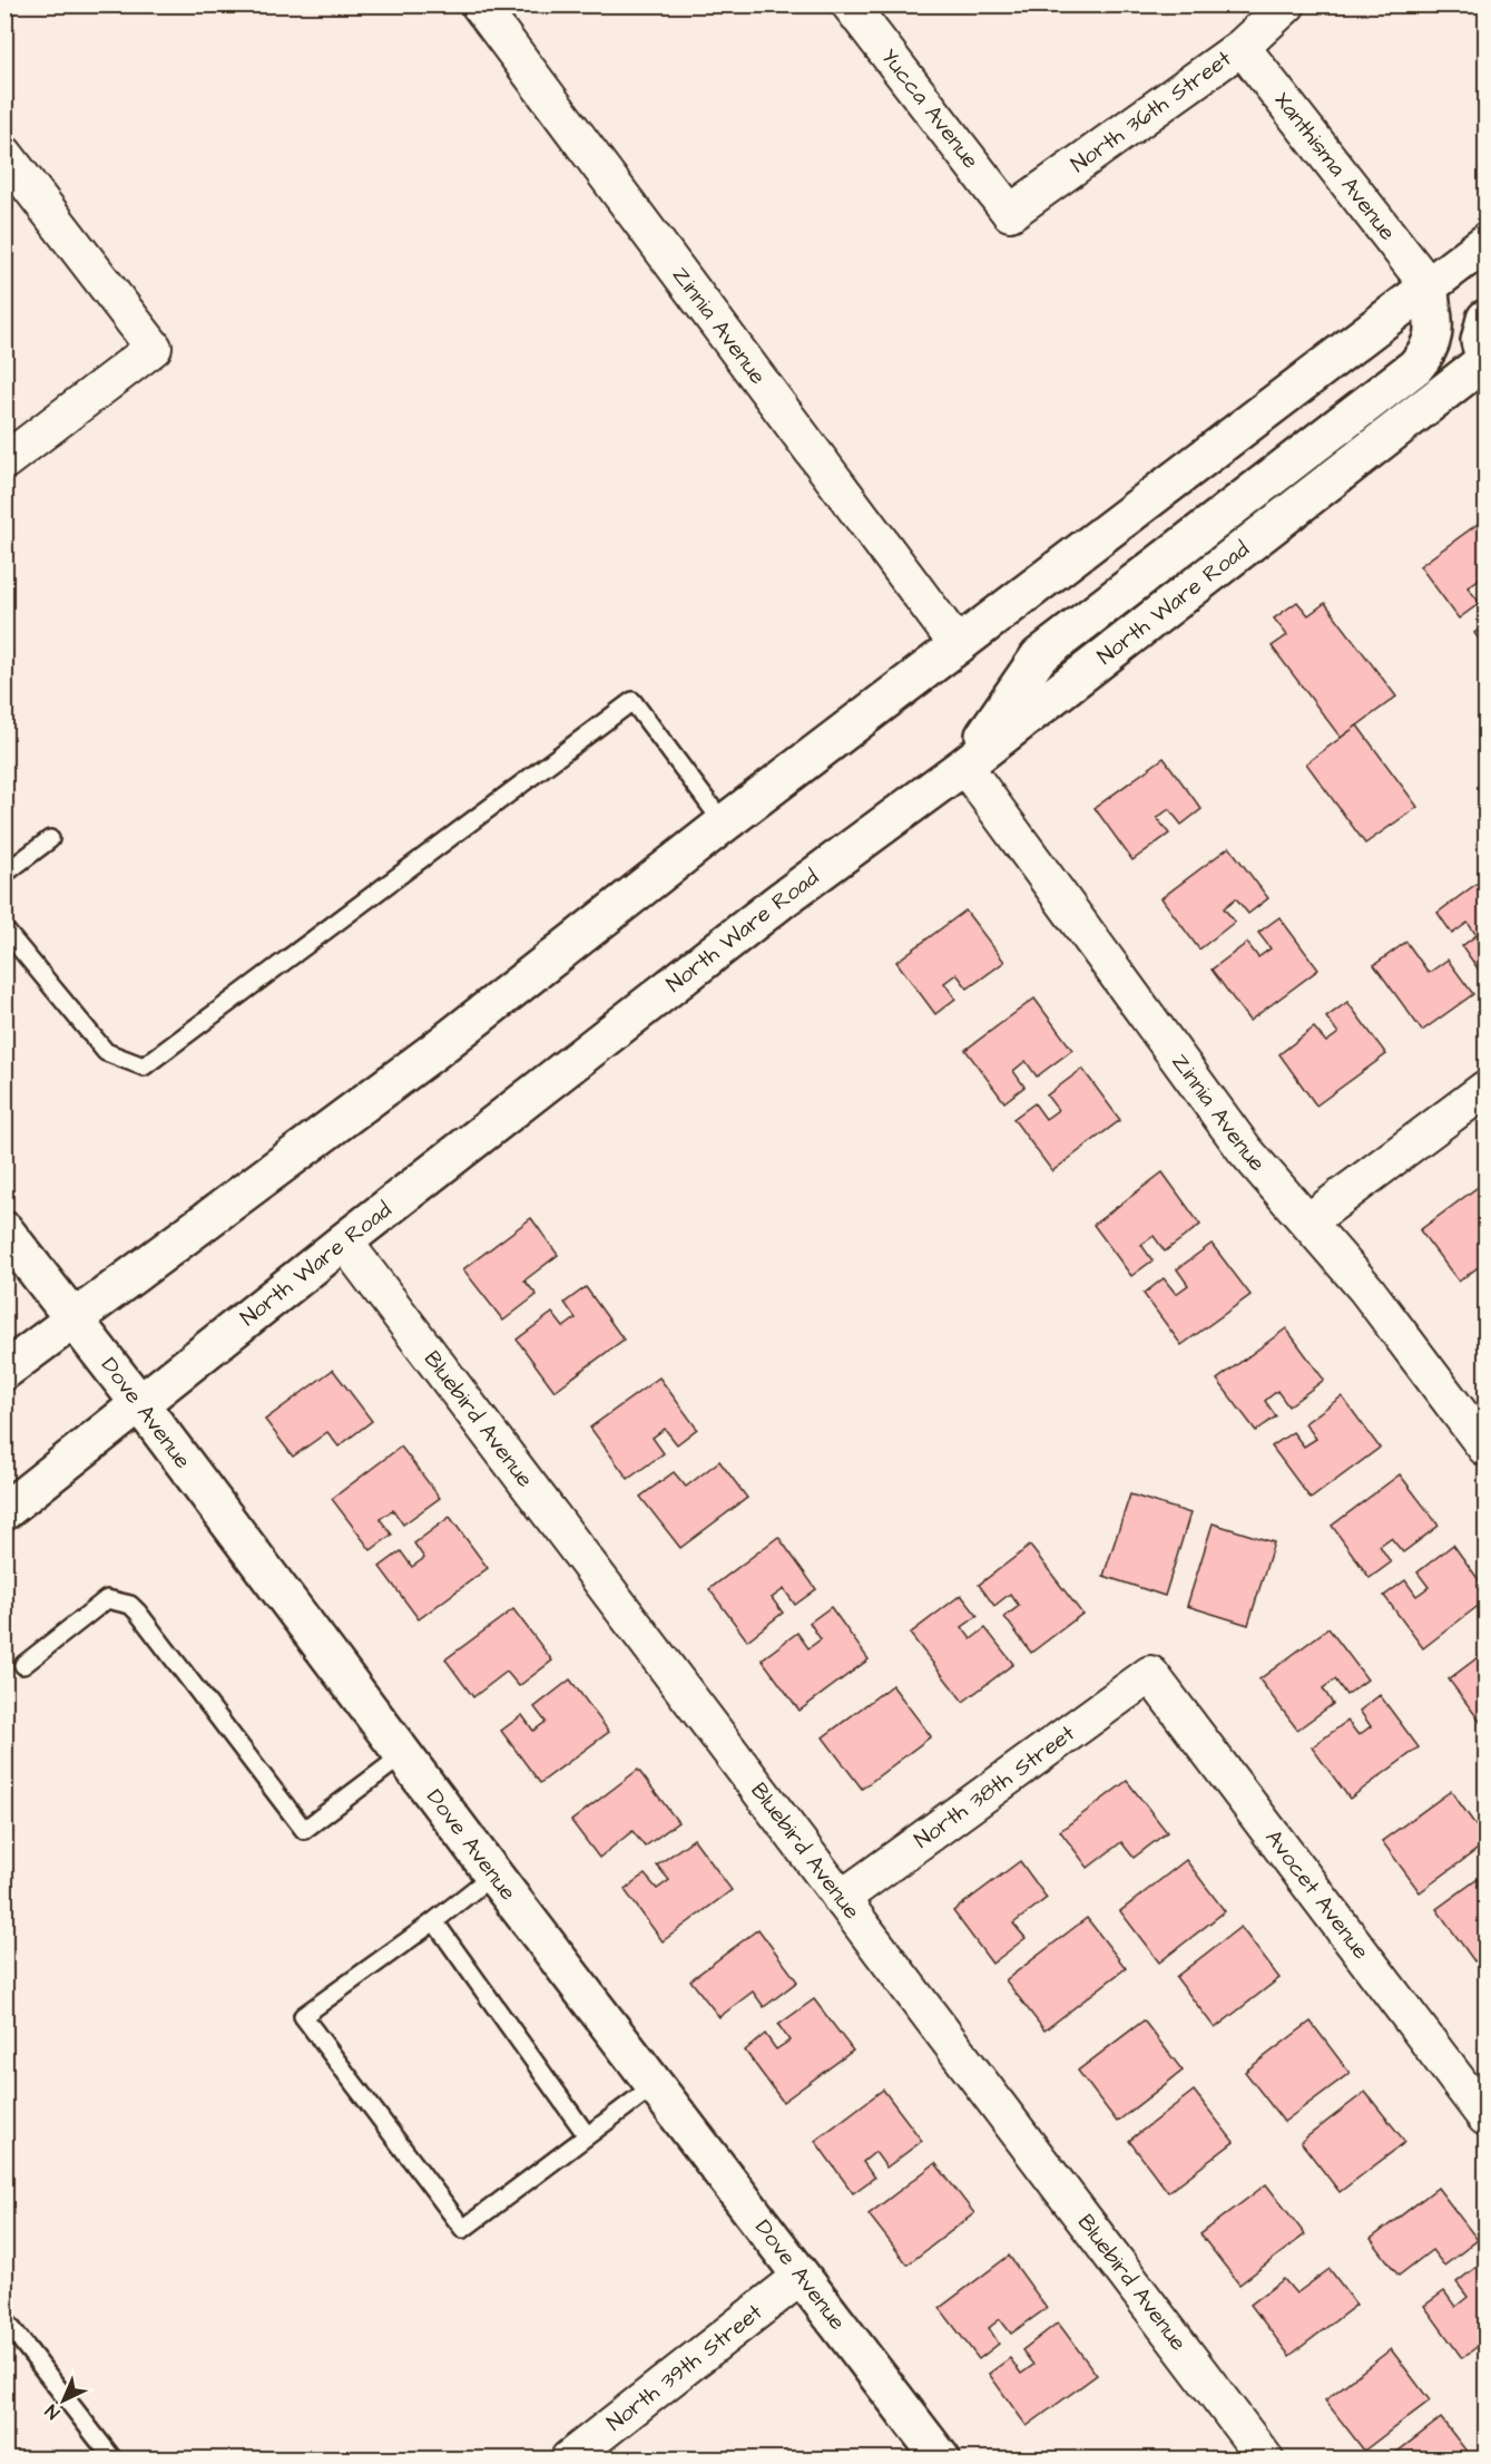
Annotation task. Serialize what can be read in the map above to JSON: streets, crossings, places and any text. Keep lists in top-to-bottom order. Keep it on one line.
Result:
{"streets":{"main road":["North Ware Road","Dove Avenue"],"street":["Yucca Avenue","North 36th Street","Xanthisma Avenue","Zinnia Avenue","Bluebird Avenue","North 38th Street","Avocet Avenue","North 39th Street"]},"crossings":[["Yucca Avenue","North 36th Street"],["North 36th Street","Xanthisma Avenue"],["Zinnia Avenue","North Ware Road"],["North Ware Road","Dove Avenue"],["North Ware Road","Bluebird Avenue"],["Dove Avenue","North 39th Street"],["Bluebird Avenue","North 38th Street"],["North 38th Street","Avocet Avenue"]],"north":"bottom left"}
